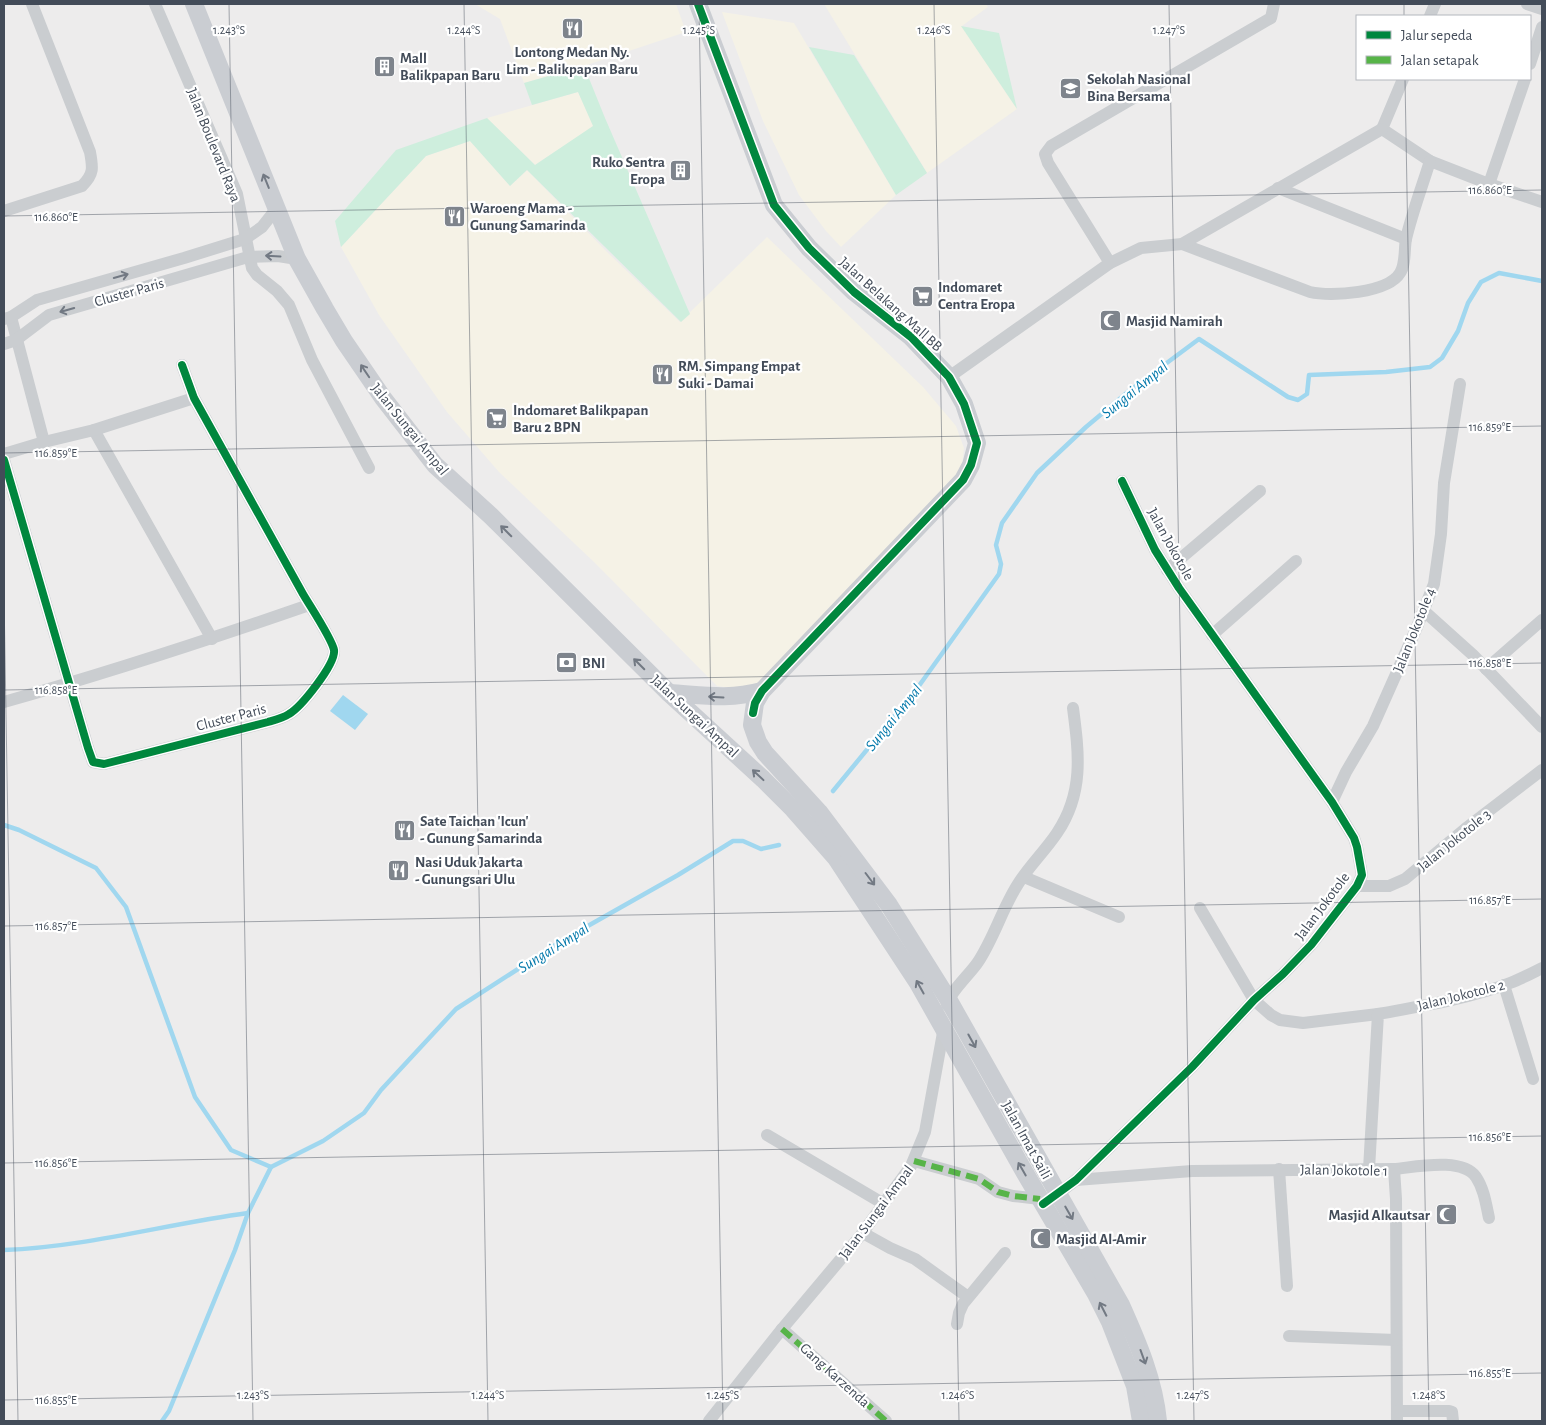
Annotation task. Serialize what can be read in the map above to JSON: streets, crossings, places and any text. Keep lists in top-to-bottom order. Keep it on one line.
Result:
{"streets":{"main road":["Jalan Belakang Mall BB","Jalan Sungai Ampal","Jalan Imat Saili"],"street":["Jalan Boulevard Raya","Cluster Paris","Jalan Jokotole","Jalan Jokotole 4","Jalan Jokotole 3","Jalan Jokotole 2","Jalan Jokotole 1","Gang Karzenda"]},"crossings":[["Jalan Boulevard Raya","Cluster Paris"],["Cluster Paris","Jalan Sungai Ampal"],["Jalan Belakang Mall BB","Jalan Sungai Ampal"],["Jalan Sungai Ampal","Jalan Imat Saili"],["Jalan Sungai Ampal","Gang Karzenda"],["Jalan Jokotole","Jalan Jokotole 4"],["Jalan Jokotole","Jalan Jokotole 3"],["Jalan Jokotole","Jalan Jokotole 2"],["Jalan Jokotole","Jalan Imat Saili"],["Jalan Jokotole","Jalan Jokotole 1"]],"one_way":["Jalan Sungai Ampal"],"water":["Sungai Ampal"],"places":{"restaurant":["Lontong Medan Ny. Lim - Balikpapan Baru","Waroeng Mama - Gunung Samarinda","RM. Simpang Empat Suki - Damai","Sate Taichan 'Icun' - Gunung Samarinda","Nasi Uduk Jakarta - Gunungsari Ulu"],"building":["Mall Balikpapan Baru","Ruko Sentra Eropa"],"school or university":["Sekolah Nasional Bina Bersama"],"supermarket":["Indomaret Centra Eropa","Indomaret Balikpapan Baru 2 BPN"],"mosque":["Masjid Namirah","Masjid Alkautsar","Masjid Al-Amir"],"bank":["BNI"]},"legend":["Jalur sepeda","Jalan setapak"],"coordinates":["1.243°S","1.244°S","1.245°S","1.246°S","1.247°S","116.860°E","116.859°E","116.858°E","116.857°E","116.856°E","116.855°E","1.248°S"]}
